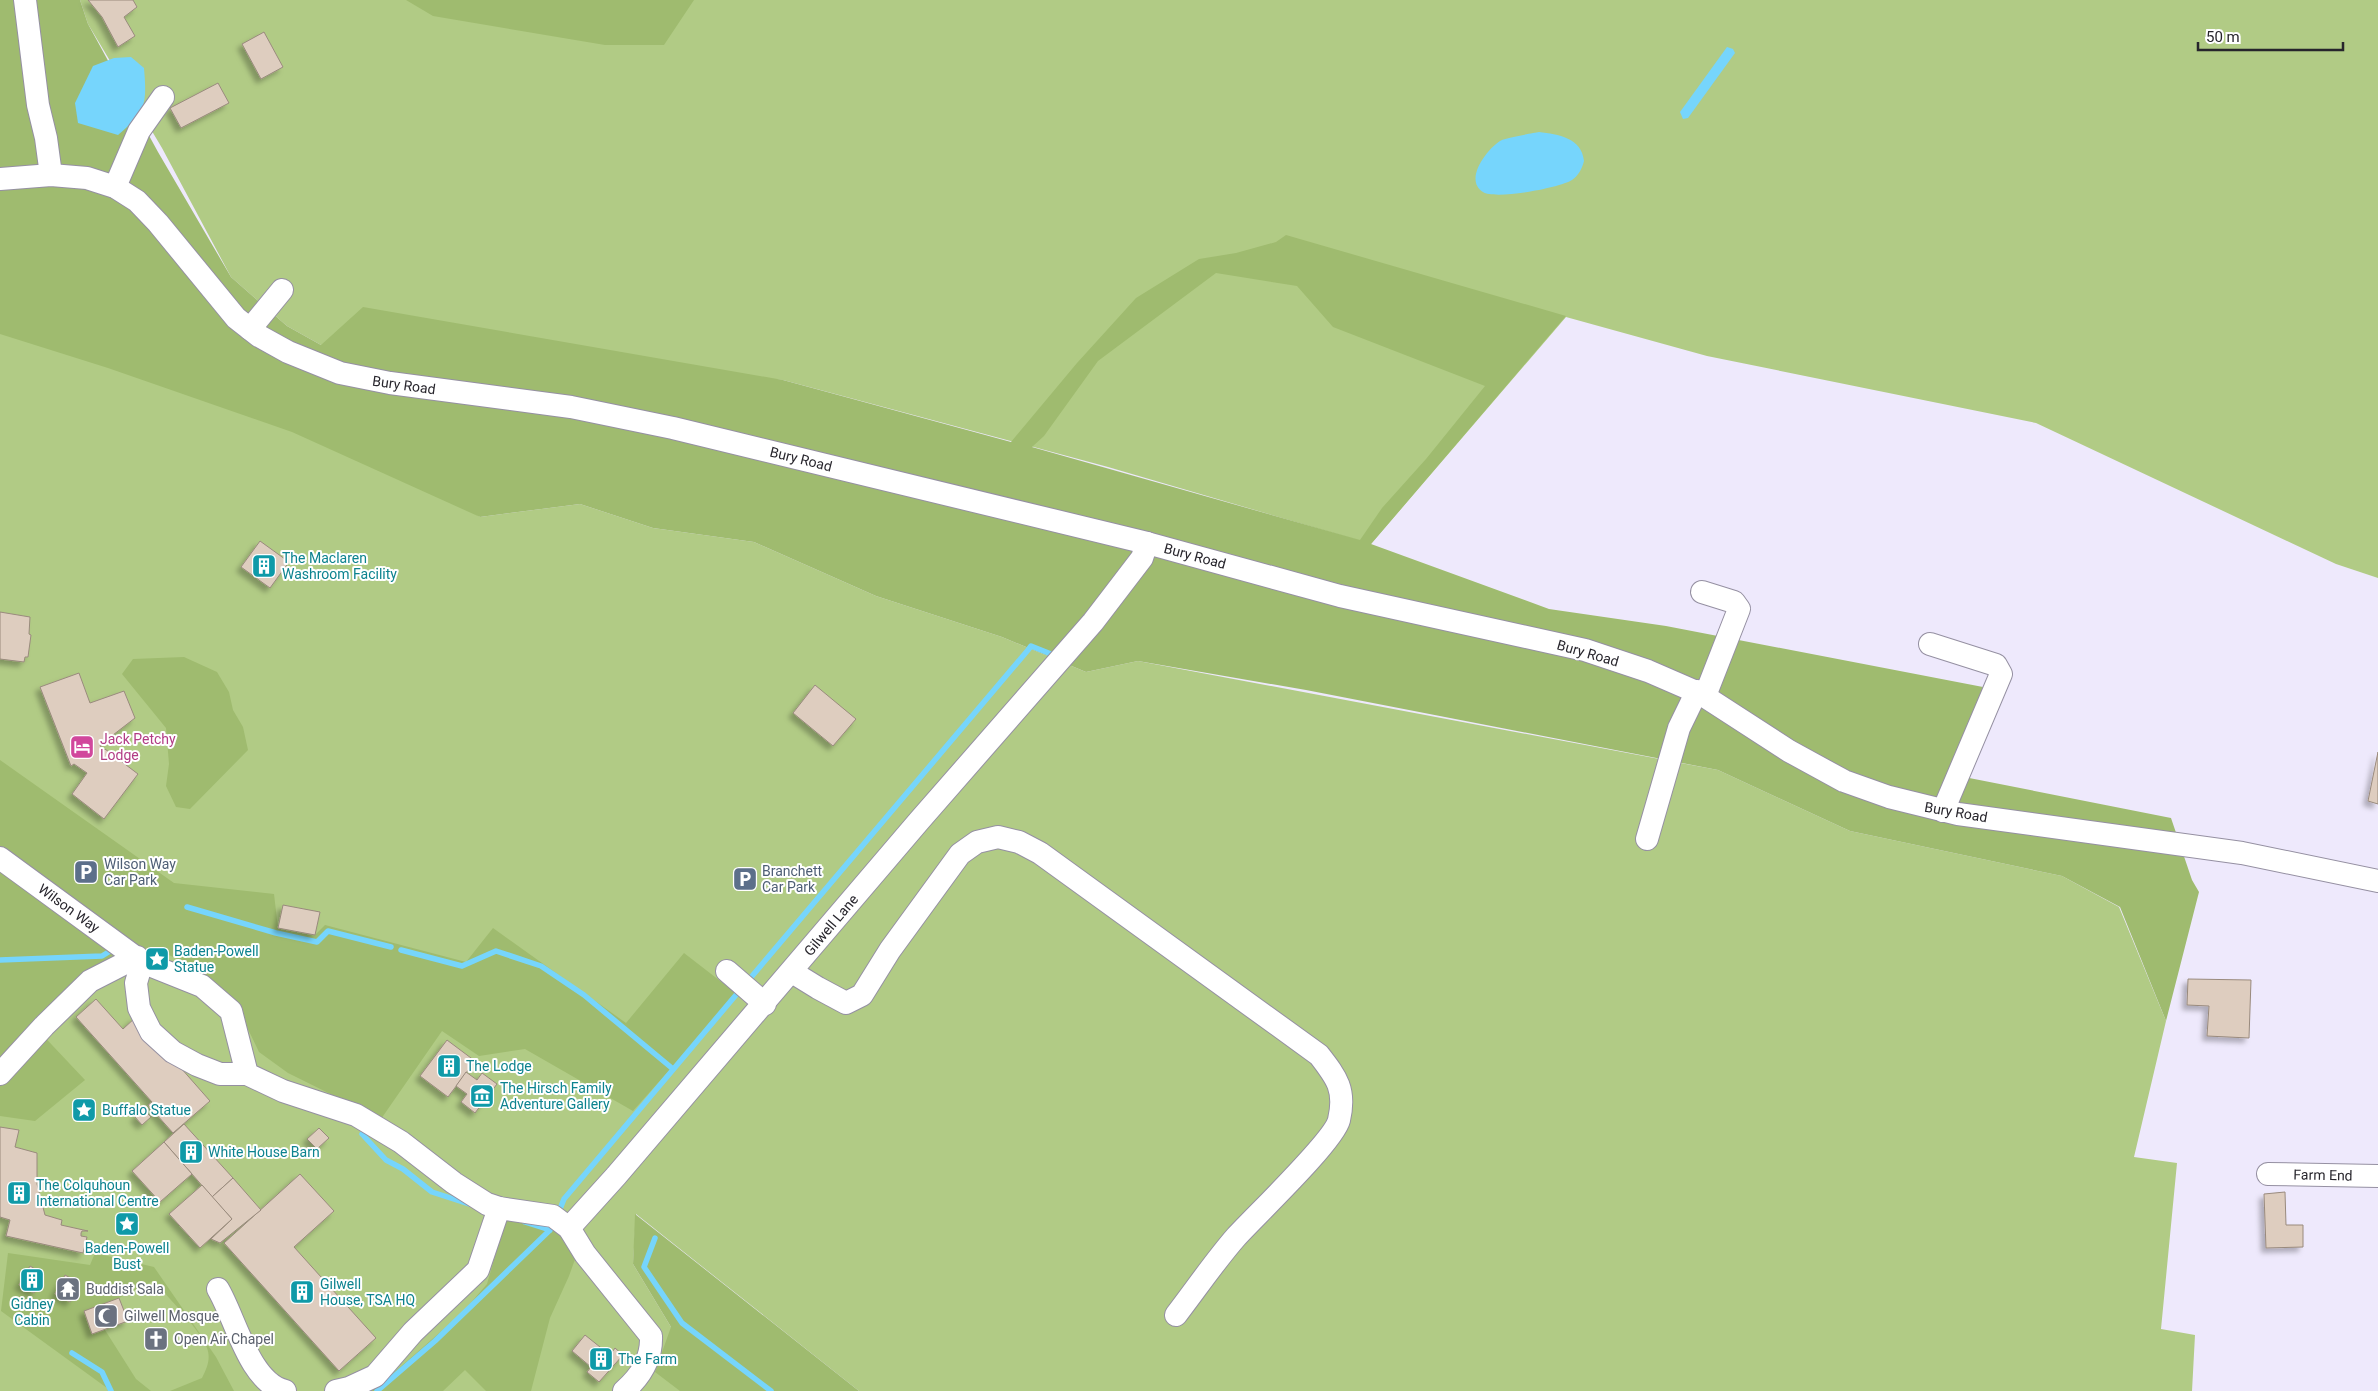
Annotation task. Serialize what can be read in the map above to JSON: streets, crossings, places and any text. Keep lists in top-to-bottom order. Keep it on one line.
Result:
{"streets":{"street":["Bury Road","Wilson Way","Gilwell Lane","Farm End"]},"crossings":[["Bury Road","Gilwell Lane"]],"places":{"building":["The Maclaren Washroom Facility","The Lodge","White House Barn","The Colquhoun International Centre","Gidney Cabin","Gilwell House, TSA HQ","The Farm"],"hotel":["Jack Petchy Lodge"],"parking":["Wilson Way Car Park","Branchett Car Park"],"place":["Baden-Powell Statue","Buffalo Statue","Baden-Powell Bust"],"museum":["The Hirsch Family Adventure Gallery"],"temple":["Buddist Sala"],"mosque":["Gilwell Mosque"],"church":["Open Air Chapel"]},"scale_bar":"50 m"}
